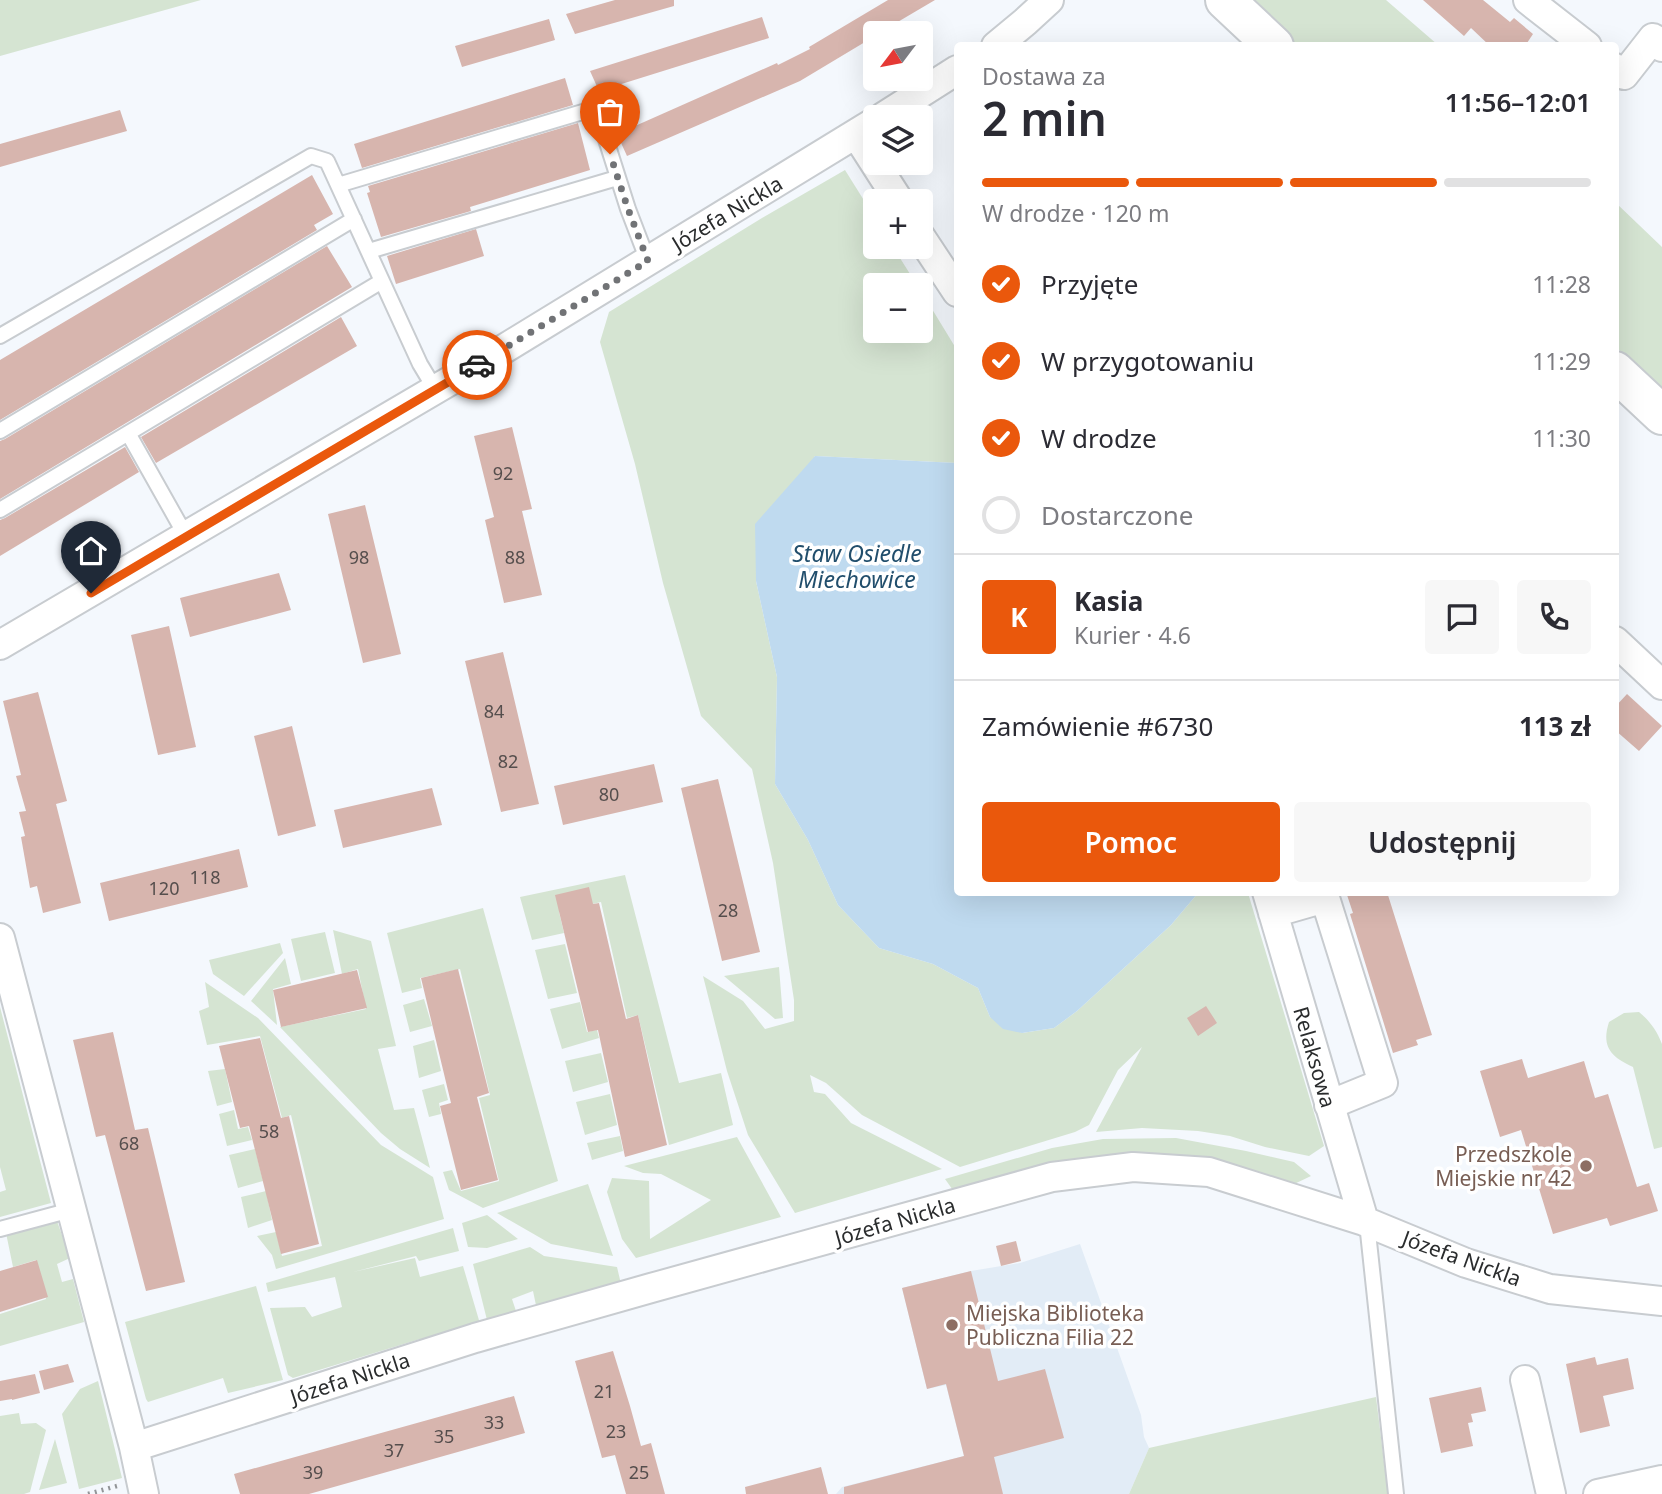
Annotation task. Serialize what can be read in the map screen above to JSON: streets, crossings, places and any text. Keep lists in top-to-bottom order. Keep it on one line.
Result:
{"streets":{"street":["Józefa Nickla","Relaksowa"]},"crossings":[["Józefa Nickla","Relaksowa"]],"water":["Staw Osiedle Miechowice"],"places":["Przedszkole Miejskie nr 42","Miejska Biblioteka Publiczna Filia 22"],"house_numbers":["92","98","88","84","82","80","118","120","28","58","68","21","33","23","35","37","39","25"],"north":"bottom left","page":{"map_buttons":["+","−"],"heading":["2 min","Dostawa za","11:56–12:01"],"panel":["Kasia","Kurier · 4.6","Zamówienie #6730","113 zł"],"bar":"W drodze · 120 m","list":[["Przyjęte","11:28"],["W przygotowaniu","11:29"],["W drodze","11:30"],"Dostarczone"],"round":"K","buttons":["Pomoc","Udostępnij"]}}
